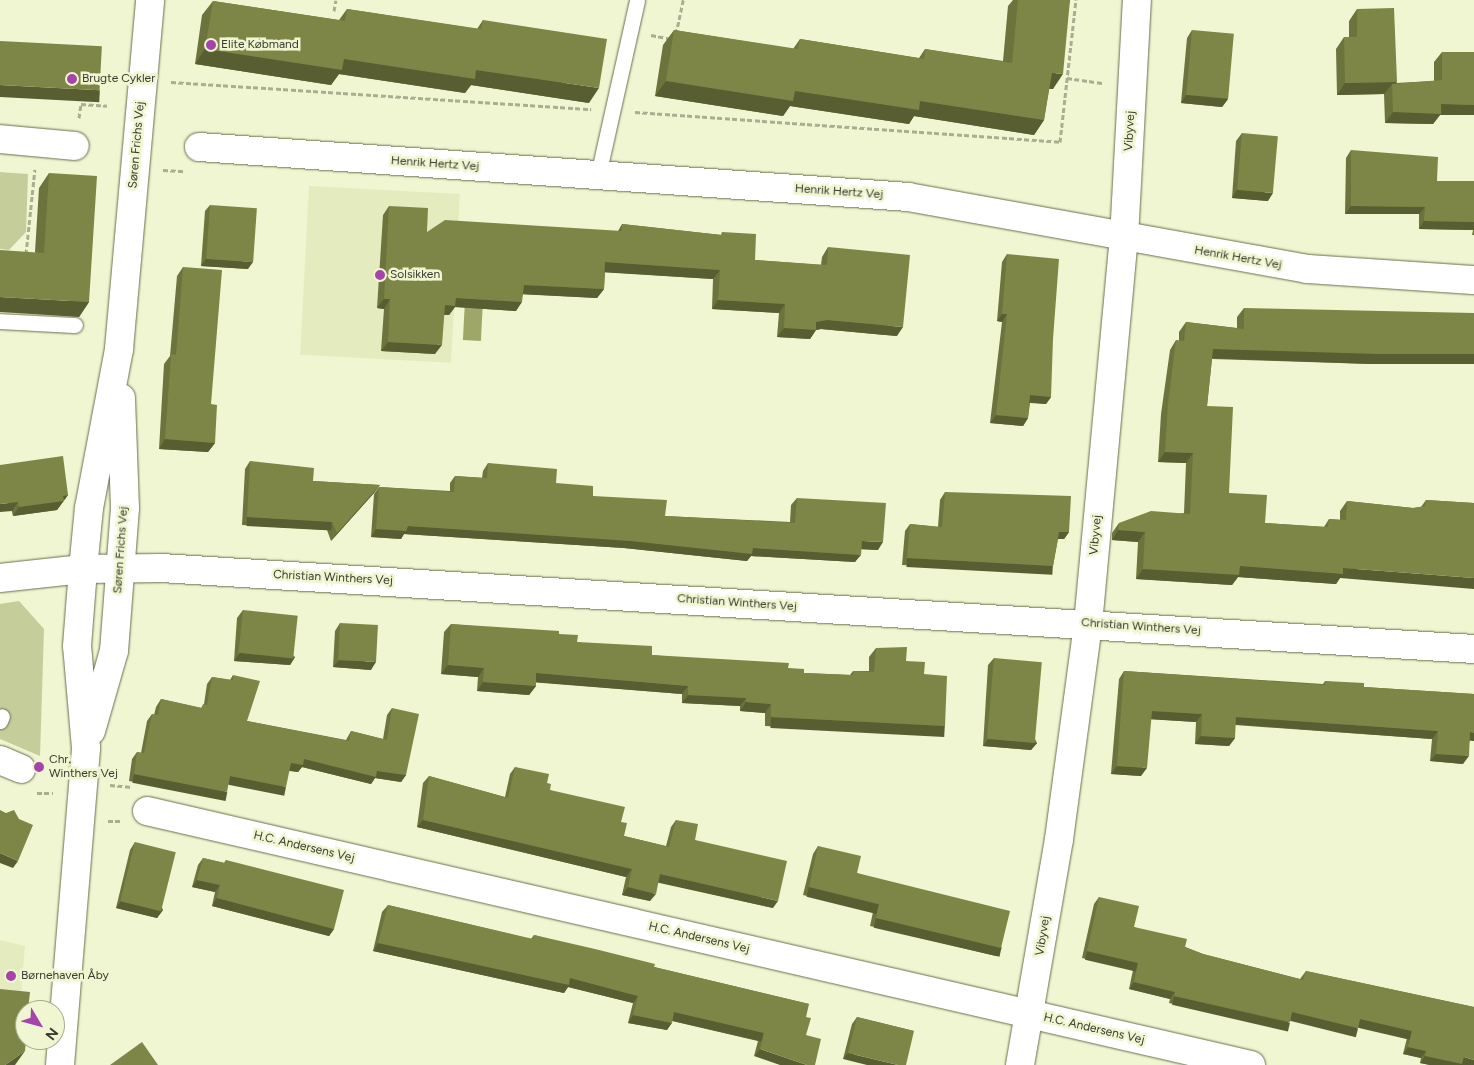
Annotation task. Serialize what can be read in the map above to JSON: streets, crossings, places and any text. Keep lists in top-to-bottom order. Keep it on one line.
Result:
{"streets":{"street":["Vibyvej","Søren Frichs Vej","Henrik Hertz Vej","Christian Winthers Vej","H.C. Andersens Vej"]},"crossings":[["Vibyvej","Henrik Hertz Vej"],["Vibyvej","Christian Winthers Vej"],["Vibyvej","H.C. Andersens Vej"],["Søren Frichs Vej","Christian Winthers Vej"]],"places":["Elite Købmand","Brugte Cykler","Solsikken","Chr. Winthers Vej","Børnehaven Åby"],"north":"bottom right"}
